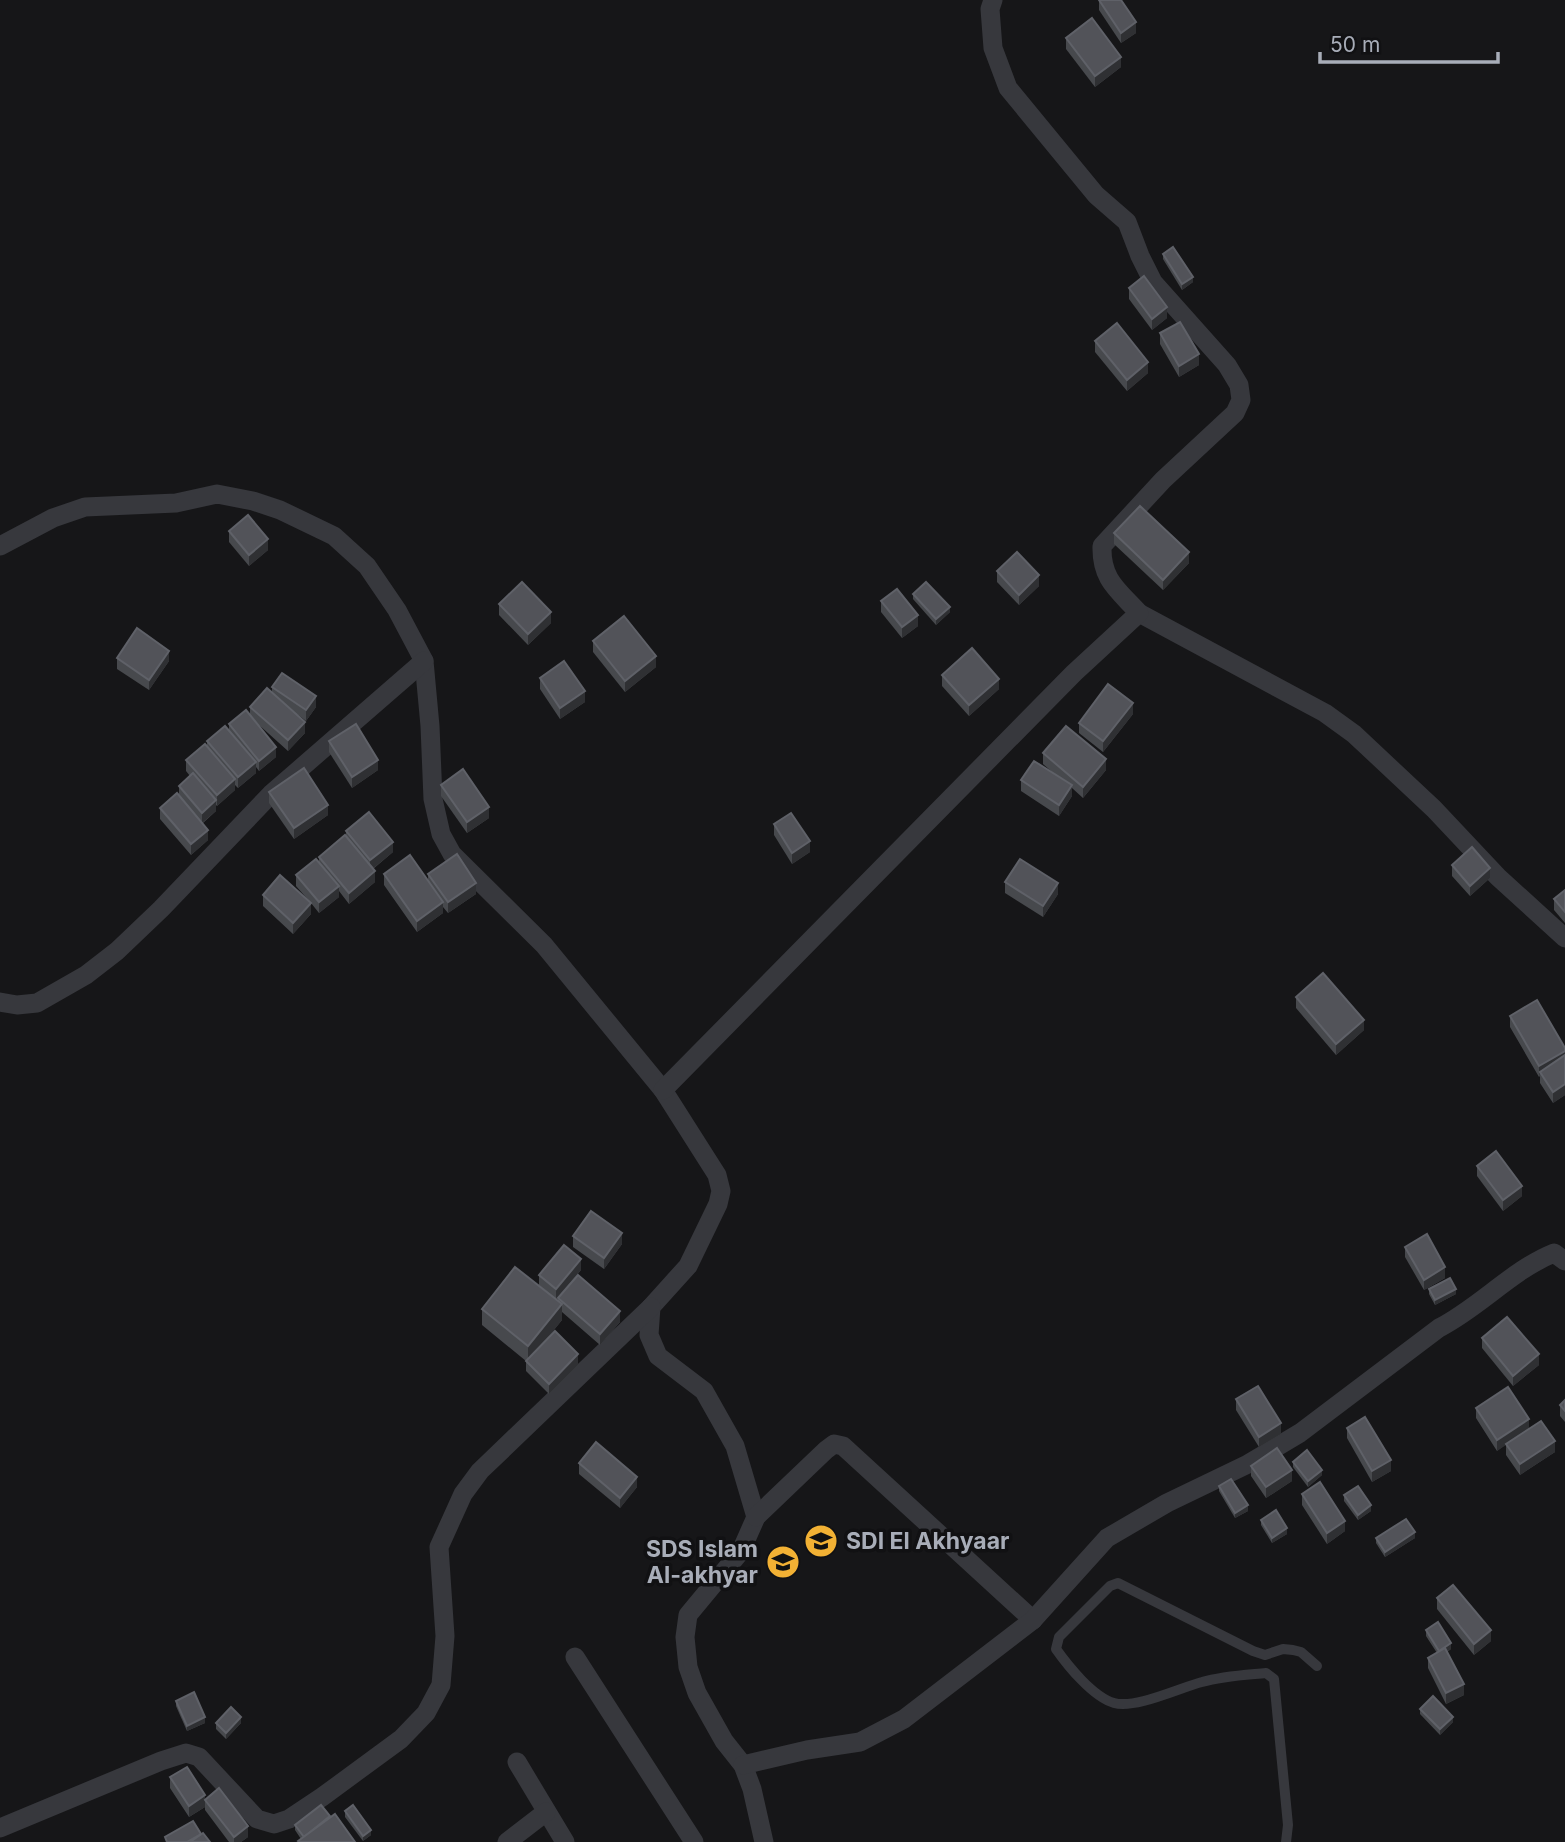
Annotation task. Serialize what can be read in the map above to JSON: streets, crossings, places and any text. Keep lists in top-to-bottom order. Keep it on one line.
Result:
{"places":{"school or university":["SDI El Akhyaar","SDS Islam Al-akhyar"]},"scale_bar":"50 m"}
